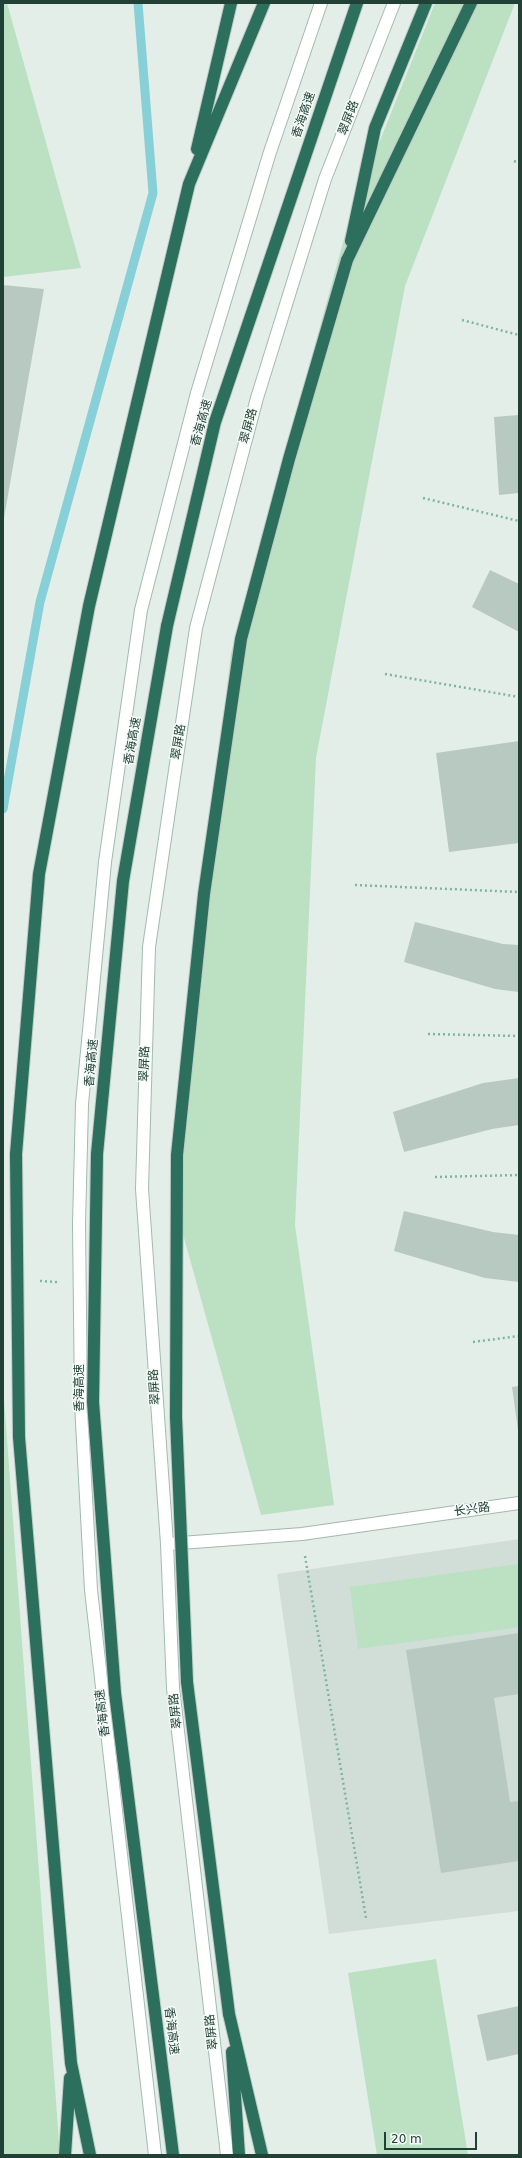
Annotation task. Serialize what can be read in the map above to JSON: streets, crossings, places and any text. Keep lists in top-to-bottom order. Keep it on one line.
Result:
{"streets":{"highway":["香海高速"],"main road":["翠屏路","长兴路"]},"crossings":[["翠屏路","长兴路"]],"scale_bar":"20 m"}
